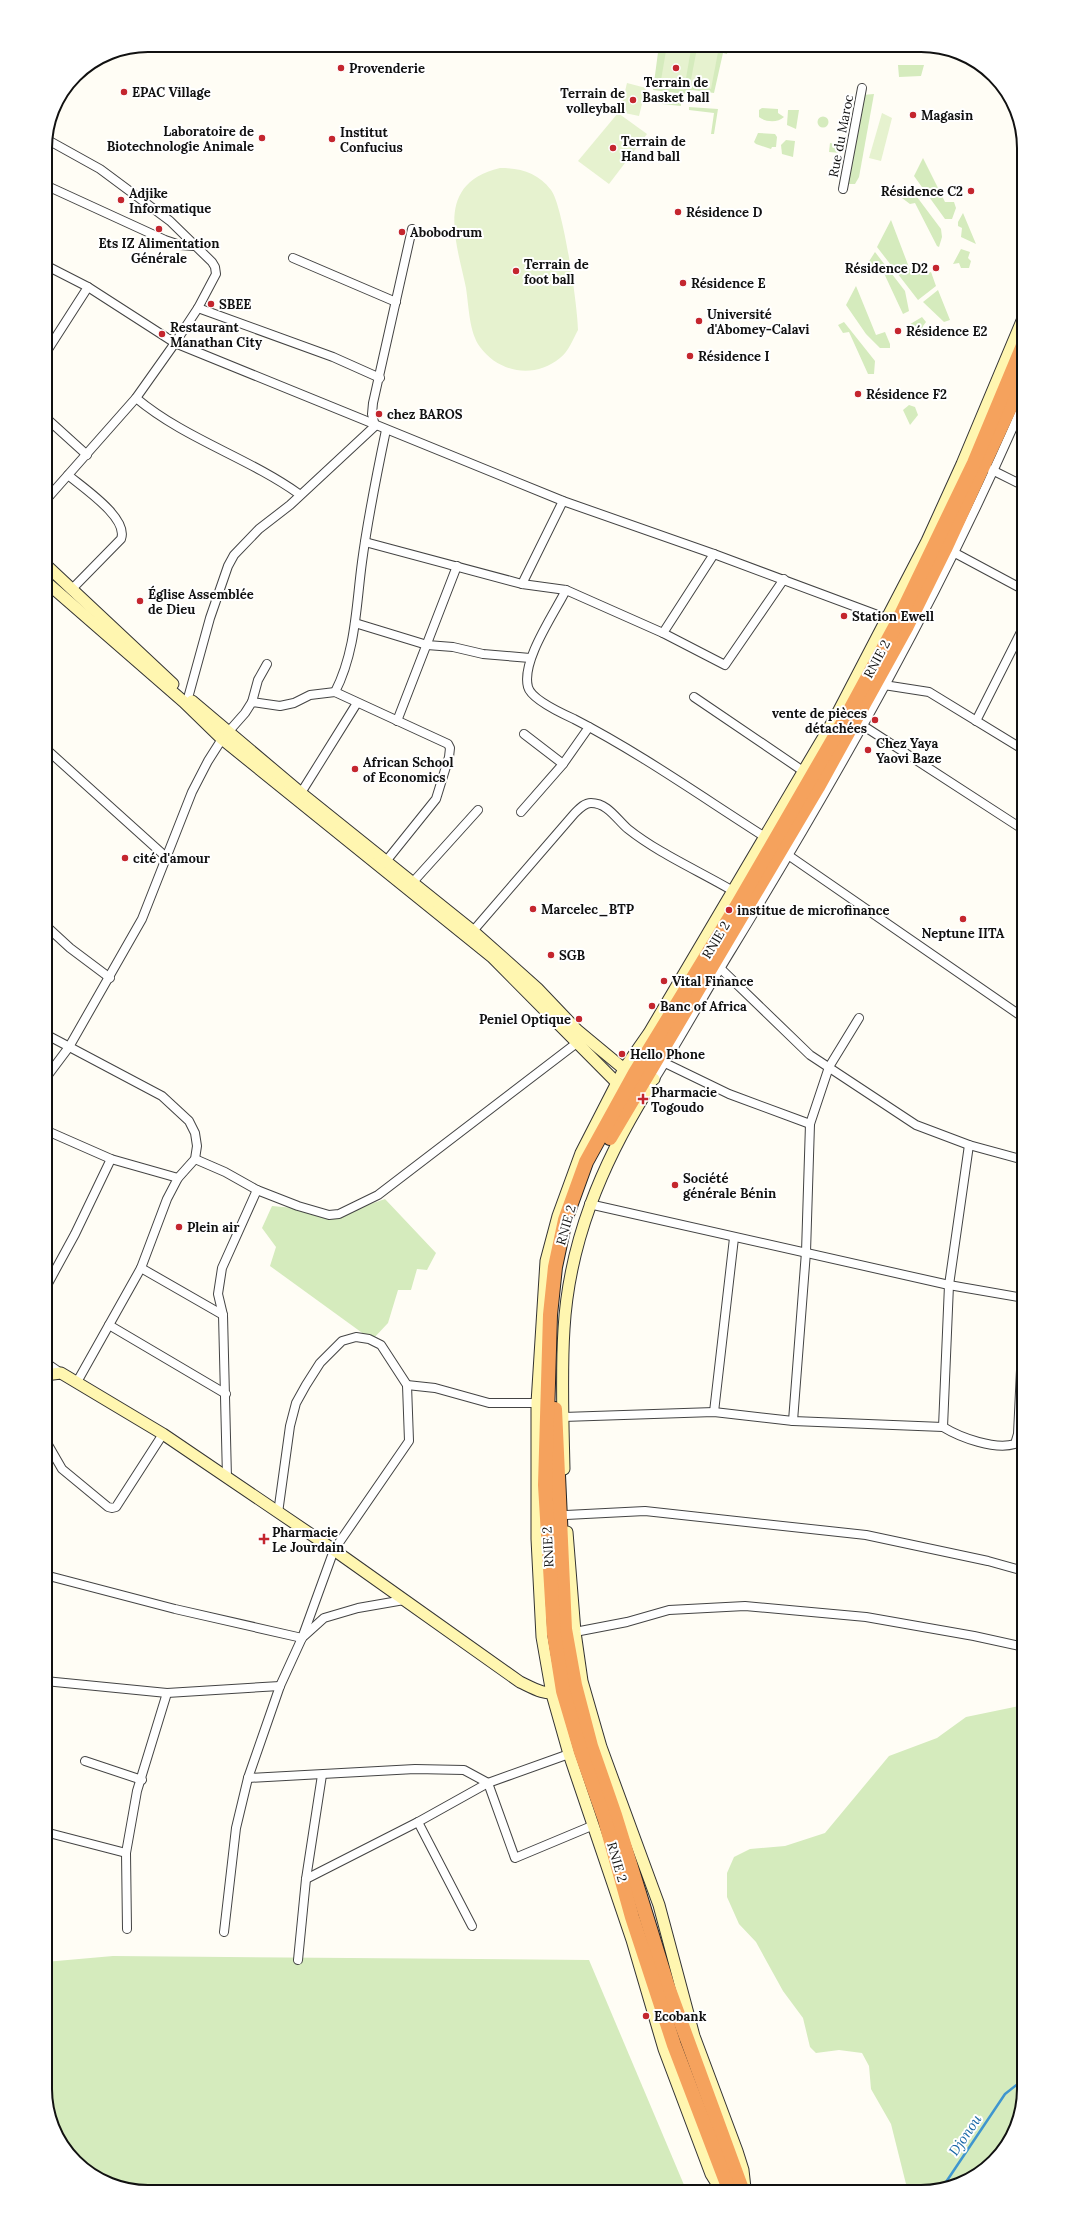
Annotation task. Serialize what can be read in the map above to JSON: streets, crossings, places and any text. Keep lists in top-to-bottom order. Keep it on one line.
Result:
{"streets":{"highway":["RNIE 2"],"street":["Rue du Maroc"]},"water":["Djonou"],"places":{"other":["Provenderie","Terrain de Basket ball","EPAC Village","Terrain de volleyball","Magasin","Laboratoire de Biotechnologie Animale","Institut Confucius","Terrain de Hand ball","Résidence C2","Adjike Informatique","Résidence D","Ets IZ Alimentation Générale","Abobodrum","Résidence D2","Terrain de foot ball","Résidence E","SBEE","Université d'Abomey-Calavi","Résidence E2","Restaurant Manathan City","Résidence I","Résidence F2","chez BAROS","Église Assemblée de Dieu","Station Ewell","vente de pièces détachées","Chez Yaya Yaovi Baze","African School of Economics","cité d'amour","Marcelec_BTP","institue de microfinance","Neptune IITA","SGB","Vital Finance","Banc of Africa","Peniel Optique","Hello Phone","Société générale Bénin","Plein air","Ecobank"],"health":["Pharmacie Togoudo","Pharmacie Le Jourdain"]}}
